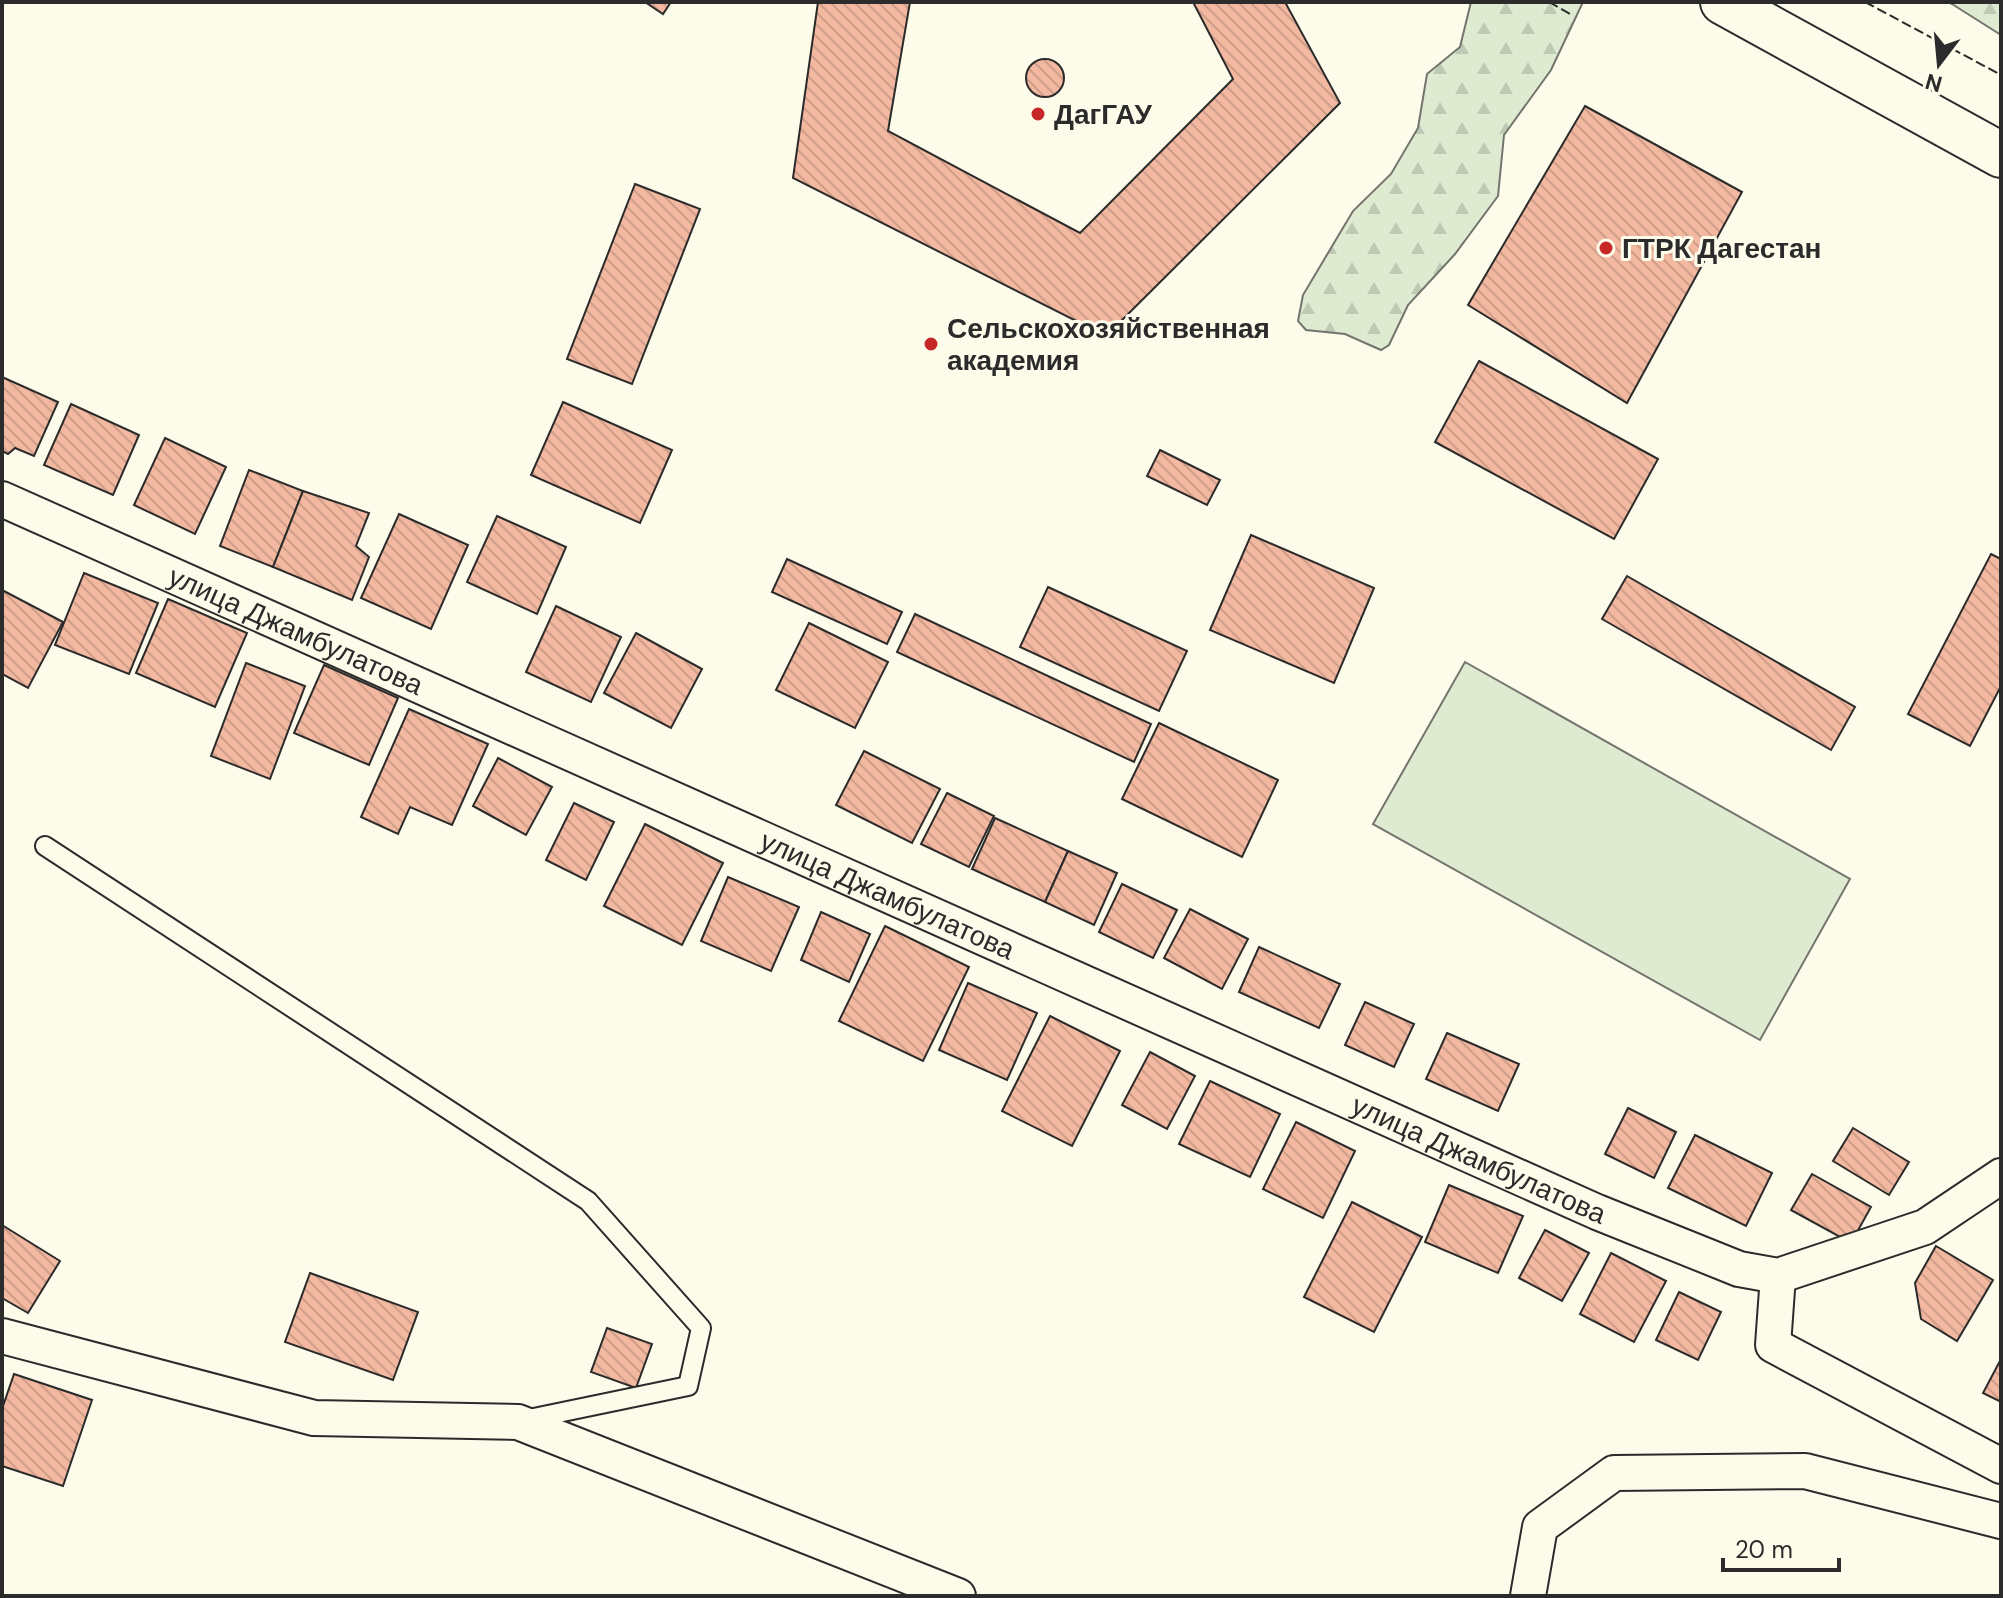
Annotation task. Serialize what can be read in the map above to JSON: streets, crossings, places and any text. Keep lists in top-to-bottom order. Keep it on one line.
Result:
{"streets":{"street":["улица Джамбулатова"]},"places":["ДагГАУ","ГТРК Дагестан","Сельскохозяйственная академия"],"scale_bar":"20 m","north":"bottom"}
